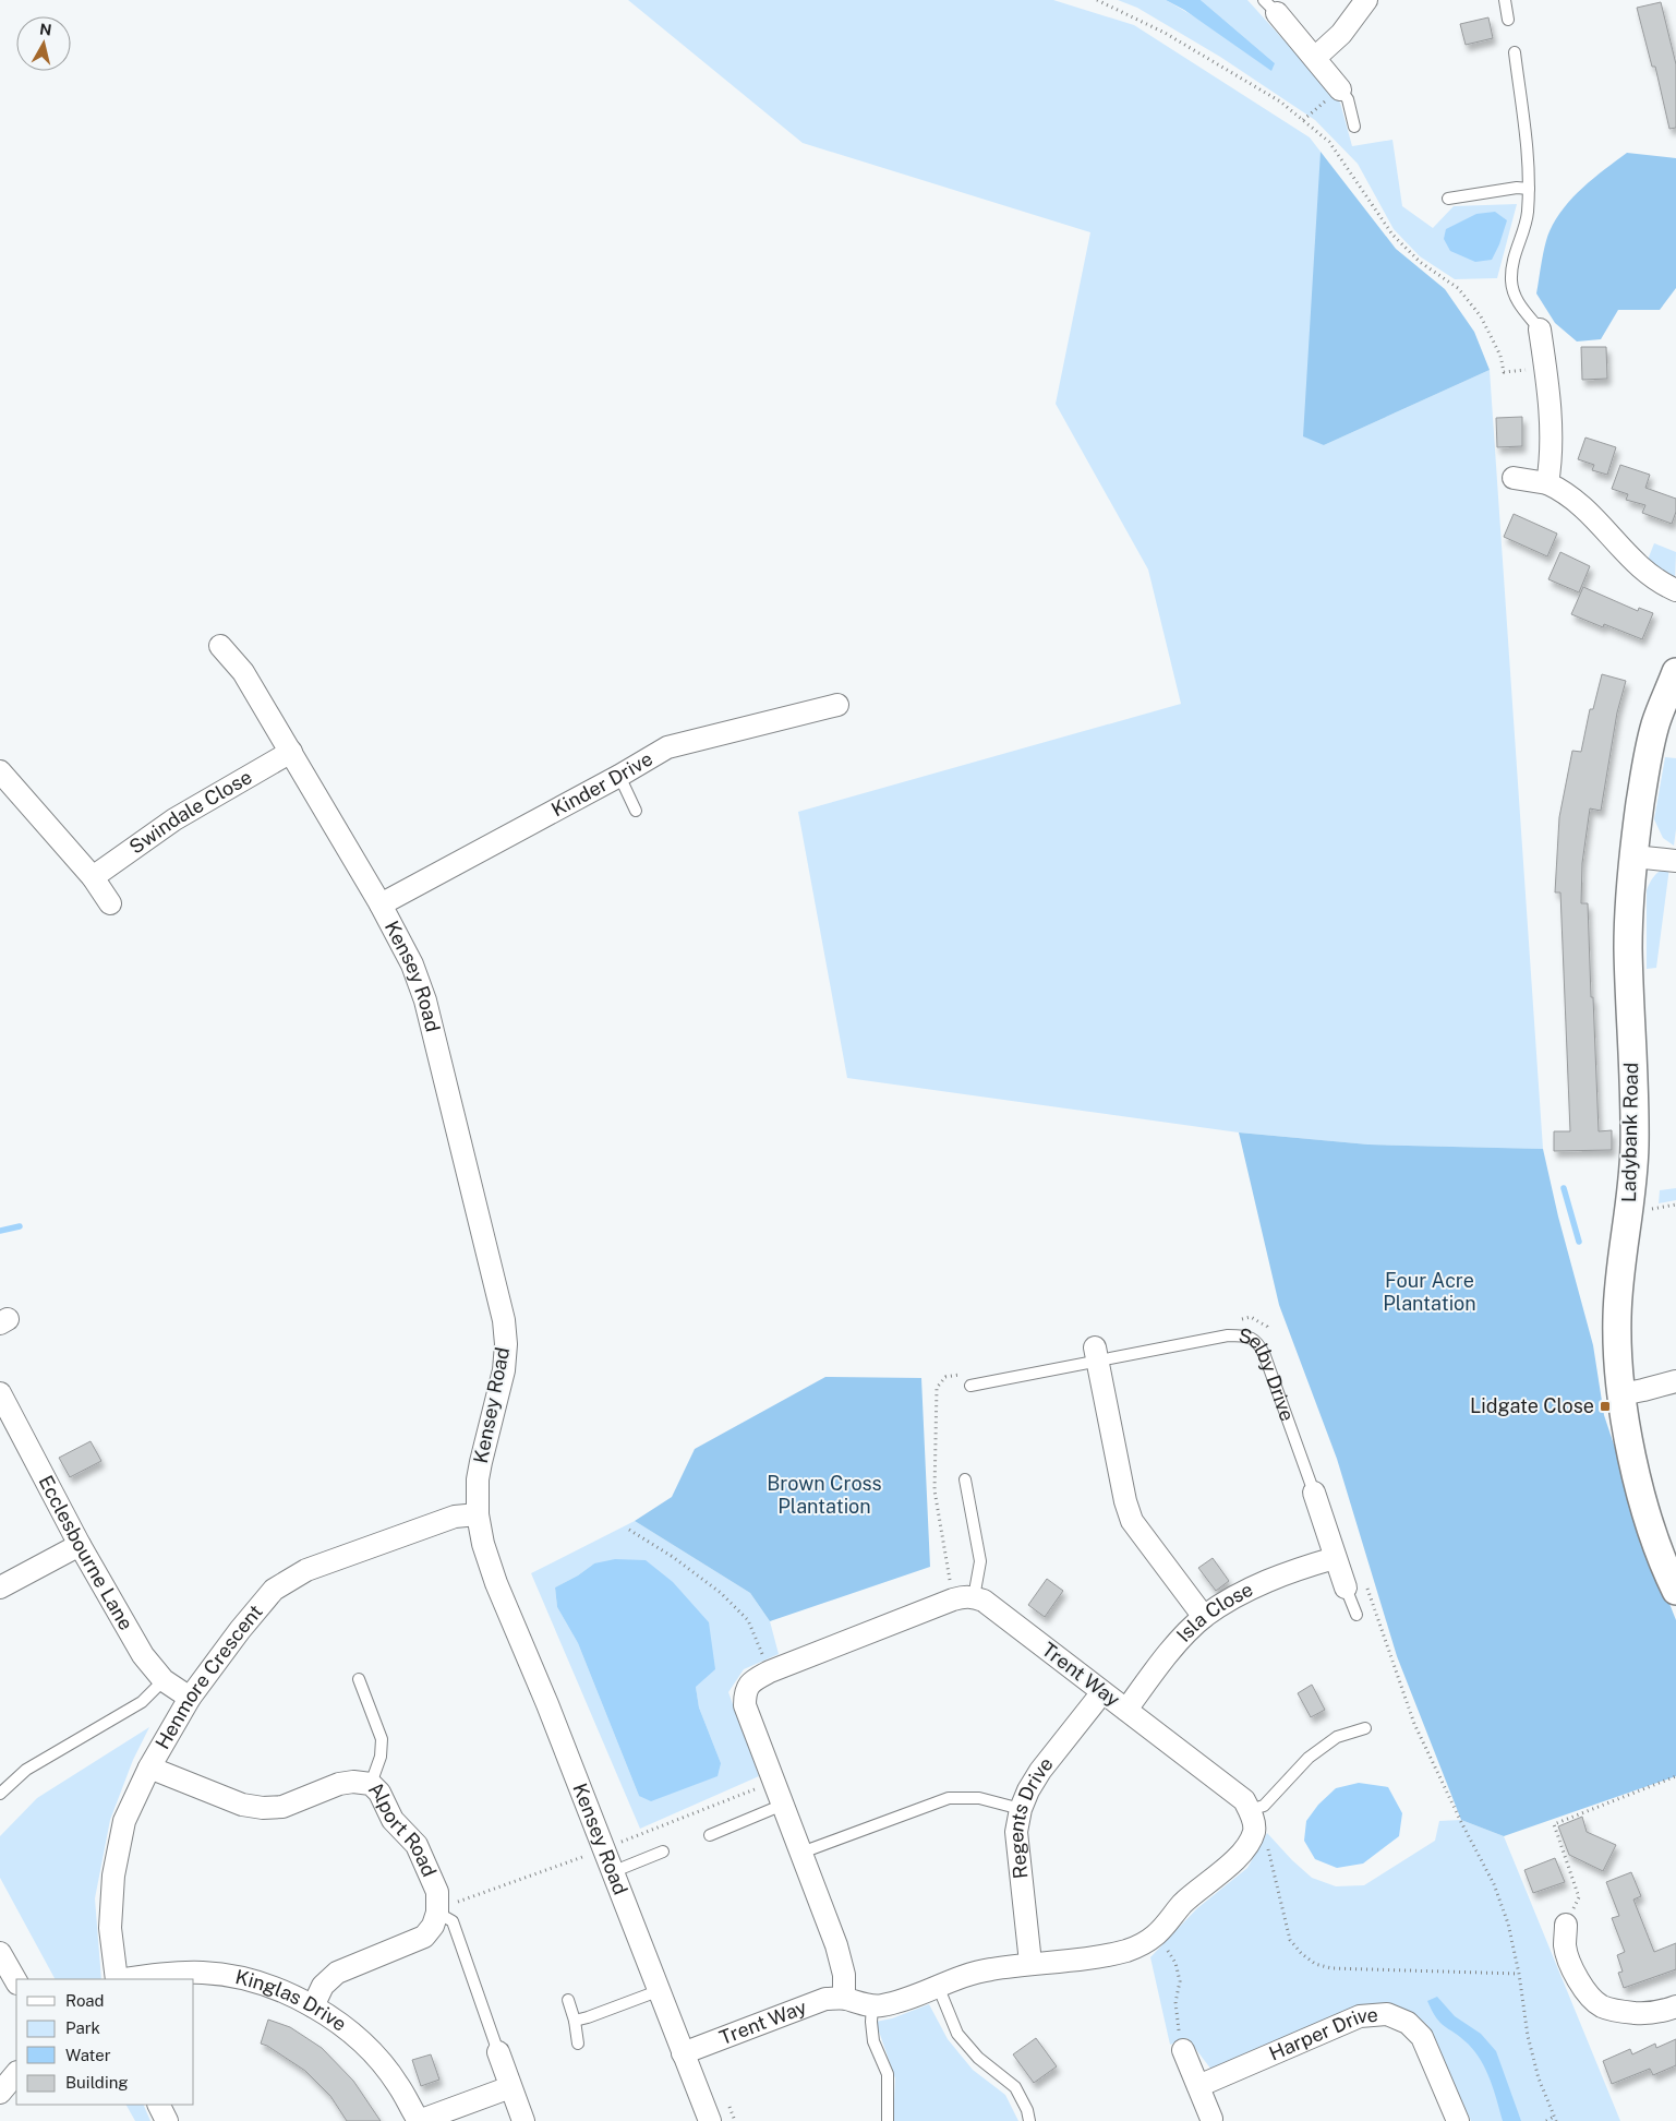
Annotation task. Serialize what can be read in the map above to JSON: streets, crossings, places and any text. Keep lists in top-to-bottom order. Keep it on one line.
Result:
{"streets":{"street":["Kinder Drive","Swindale Close","Kensey Road","Ladybank Road","Ecclesbourne Lane","Isla Close","Trent Way","Henmore Crescent","Regents Drive","Alport Road","Kinglas Drive","Harper Drive"],"lane":["Selby Drive"]},"crossings":[["Kinder Drive","Kensey Road"],["Swindale Close","Kensey Road"],["Kensey Road","Trent Way"],["Kensey Road","Henmore Crescent"],["Ecclesbourne Lane","Henmore Crescent"],["Isla Close","Trent Way"],["Trent Way","Regents Drive"],["Henmore Crescent","Alport Road"]],"parks":["Four Acre Plantation","Brown Cross Plantation"],"places":{"transit":["Lidgate Close"]},"legend":["Road","Park","Water","Building"],"north":"top"}
